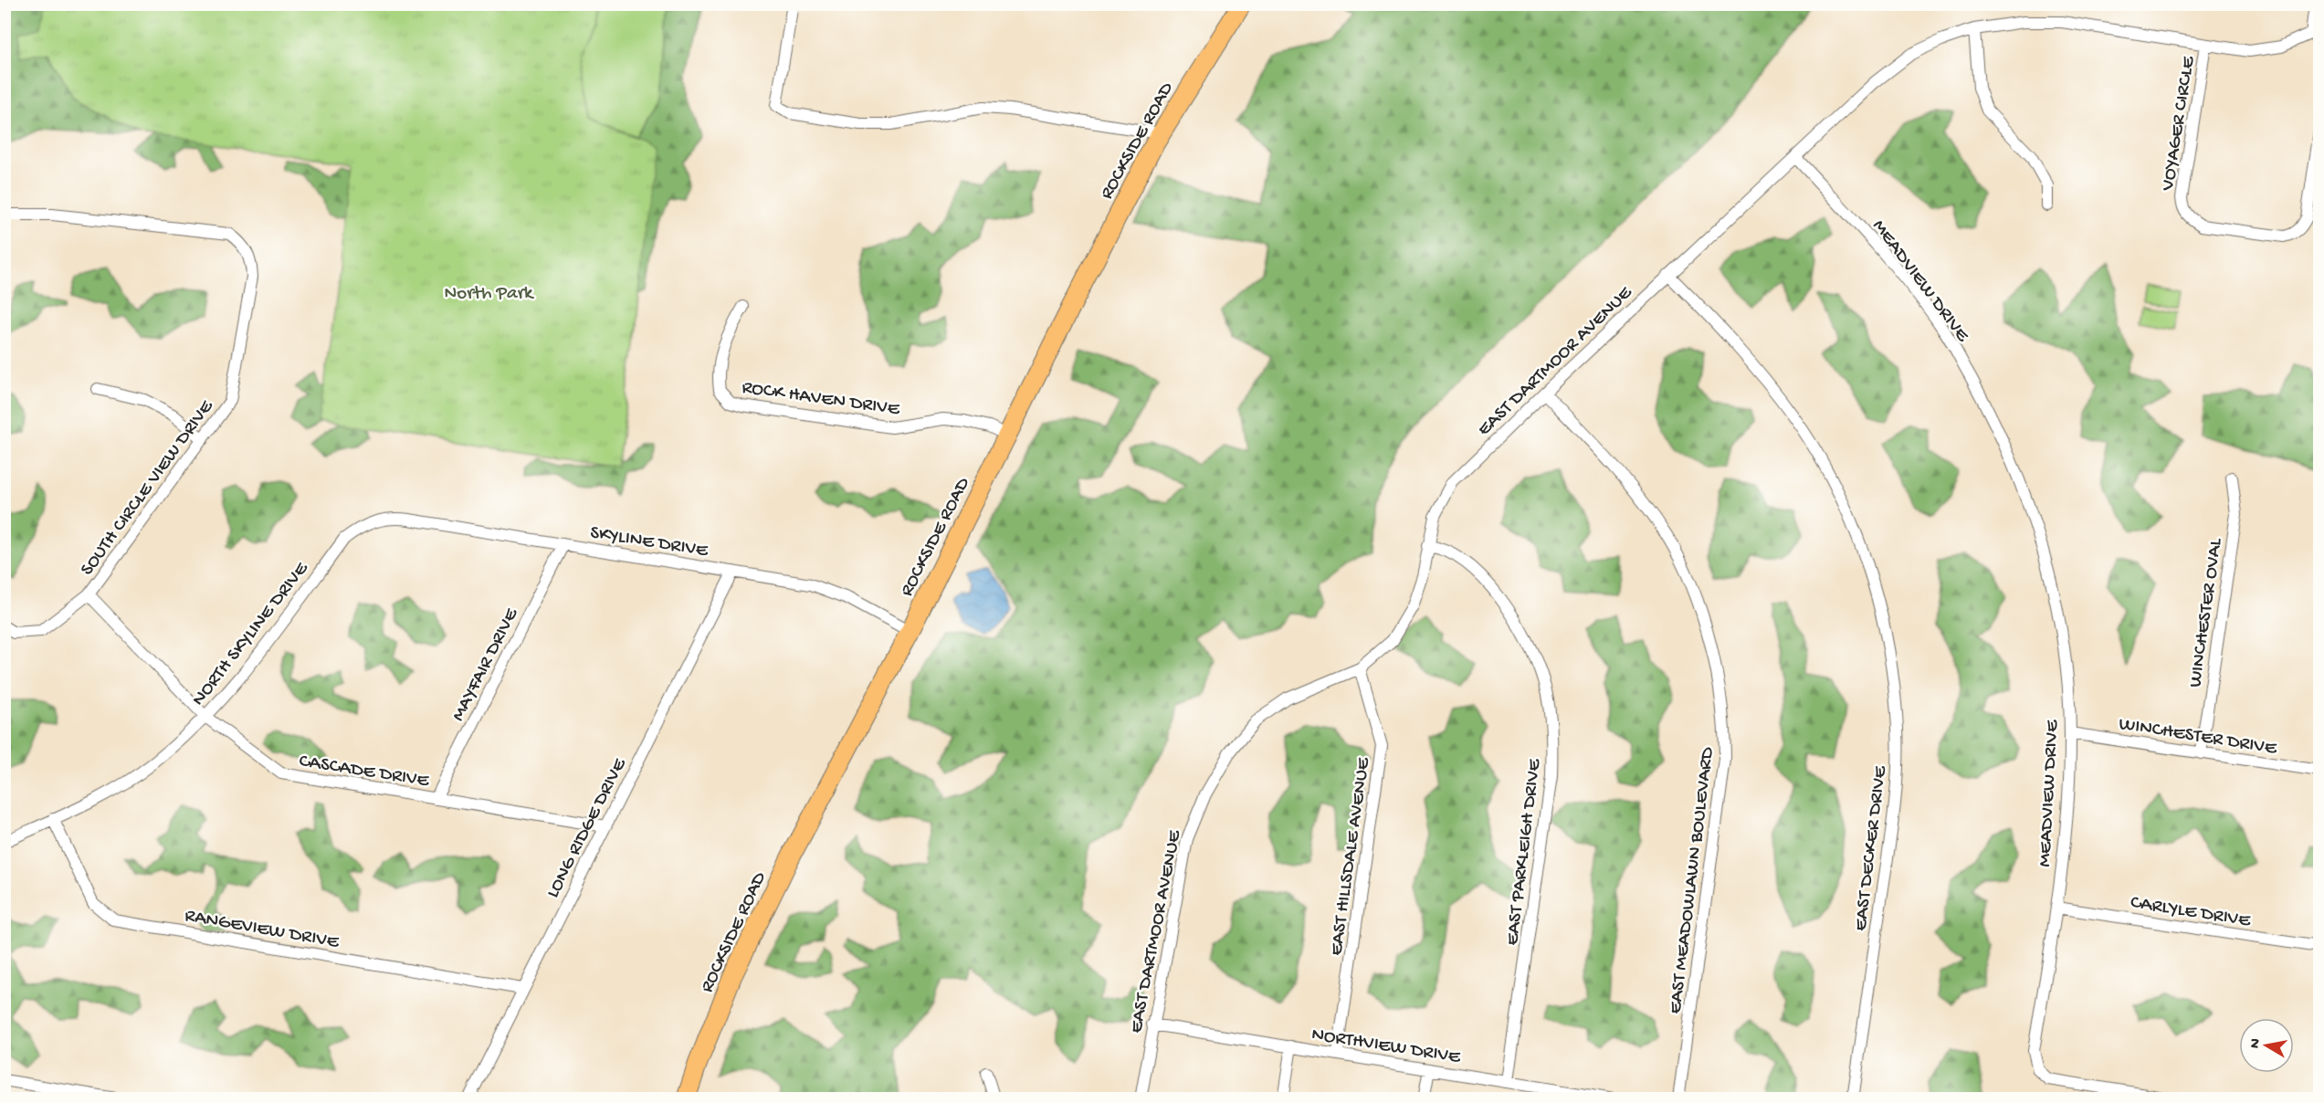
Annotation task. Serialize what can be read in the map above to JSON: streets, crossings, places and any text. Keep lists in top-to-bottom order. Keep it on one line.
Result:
{"streets":{"main road":["ROCKSIDE ROAD"],"street":["VOYAGER CIRCLE","MEADVIEW DRIVE","EAST DARTMOOR AVENUE","ROCK HAVEN DRIVE","SOUTH CIRCLE VIEW DRIVE","SKYLINE DRIVE","WINCHESTER OVAL","NORTH SKYLINE DRIVE","MAYFAIR DRIVE","WINCHESTER DRIVE","CASCADE DRIVE","LONG RIDGE DRIVE","EAST DECKER DRIVE","EAST PARKLEIGH DRIVE","EAST HILLSDALE AVENUE","EAST MEADOWLAWN BOULEVARD","CARLYLE DRIVE","RANGEVIEW DRIVE","NORTHVIEW DRIVE"]},"crossings":[["VOYAGER CIRCLE","EAST DARTMOOR AVENUE"],["ROCKSIDE ROAD","ROCK HAVEN DRIVE"],["ROCKSIDE ROAD","SKYLINE DRIVE"],["MEADVIEW DRIVE","EAST DARTMOOR AVENUE"],["MEADVIEW DRIVE","WINCHESTER DRIVE"],["MEADVIEW DRIVE","CARLYLE DRIVE"],["EAST DARTMOOR AVENUE","EAST DECKER DRIVE"],["EAST DARTMOOR AVENUE","EAST PARKLEIGH DRIVE"],["EAST DARTMOOR AVENUE","EAST HILLSDALE AVENUE"],["EAST DARTMOOR AVENUE","EAST MEADOWLAWN BOULEVARD"],["EAST DARTMOOR AVENUE","NORTHVIEW DRIVE"],["SOUTH CIRCLE VIEW DRIVE","CASCADE DRIVE"],["SKYLINE DRIVE","NORTH SKYLINE DRIVE"],["SKYLINE DRIVE","MAYFAIR DRIVE"],["SKYLINE DRIVE","LONG RIDGE DRIVE"],["WINCHESTER OVAL","WINCHESTER DRIVE"],["NORTH SKYLINE DRIVE","CASCADE DRIVE"],["NORTH SKYLINE DRIVE","RANGEVIEW DRIVE"],["MAYFAIR DRIVE","CASCADE DRIVE"],["CASCADE DRIVE","LONG RIDGE DRIVE"],["LONG RIDGE DRIVE","RANGEVIEW DRIVE"],["EAST PARKLEIGH DRIVE","NORTHVIEW DRIVE"],["EAST HILLSDALE AVENUE","NORTHVIEW DRIVE"]],"parks":["North Park"],"north":"left"}
